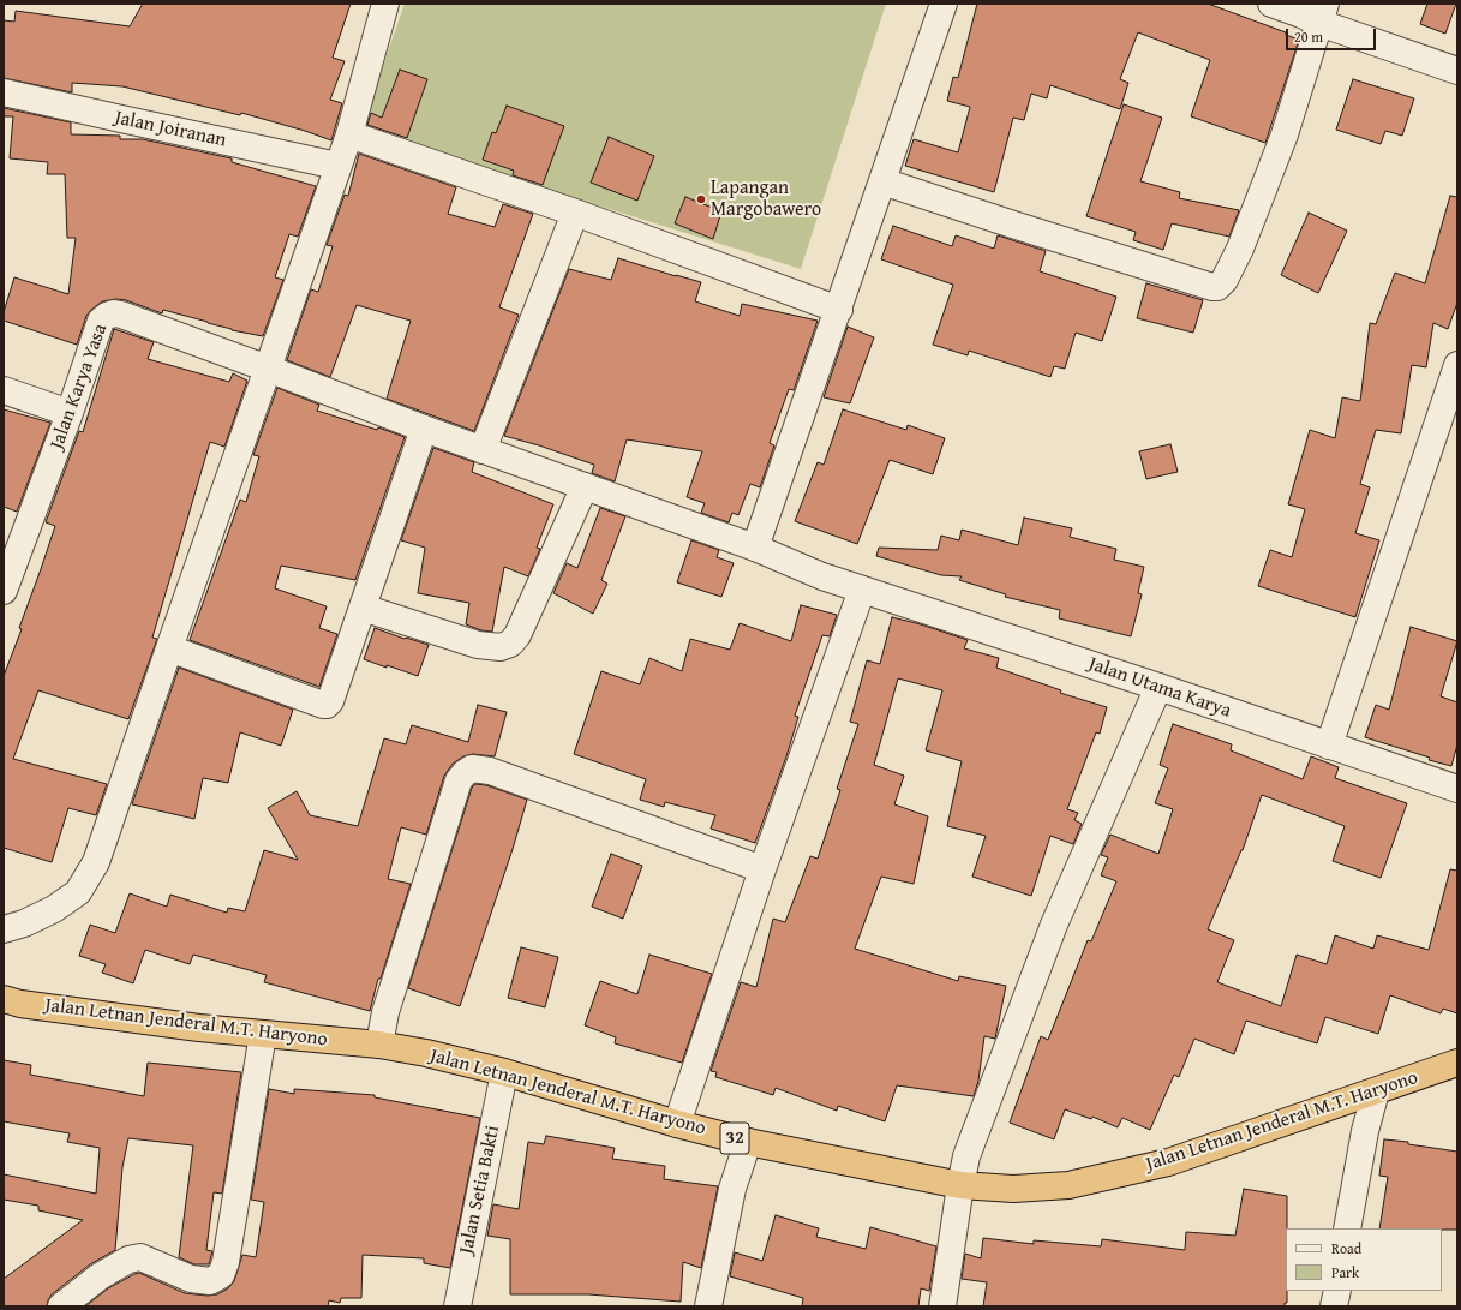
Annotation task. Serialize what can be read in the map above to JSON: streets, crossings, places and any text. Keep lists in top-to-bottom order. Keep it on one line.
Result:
{"streets":{"highway":["Jalan Letnan Jenderal M.T. Haryono","32"],"street":["Jalan Joiranan","Jalan Karya Yasa","Jalan Utama Karya","Jalan Setia Bakti"]},"crossings":[["Jalan Karya Yasa","Jalan Utama Karya"],["Jalan Letnan Jenderal M.T. Haryono","Jalan Setia Bakti"]],"places":["Lapangan Margobawero"],"legend":["Road","Park"],"scale_bar":"20 m"}
